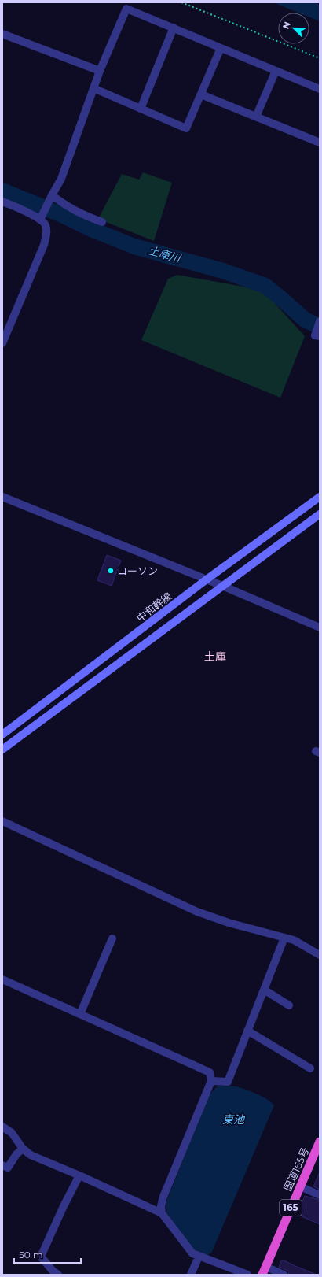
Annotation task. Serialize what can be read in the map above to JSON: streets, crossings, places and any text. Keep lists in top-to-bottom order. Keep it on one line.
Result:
{"streets":{"highway":["国道165号","165"],"main road":["中和幹線"]},"districts":["土庫"],"water":["土庫川","東池"],"places":["ローソン"],"scale_bar":"50 m","north":"top left"}
